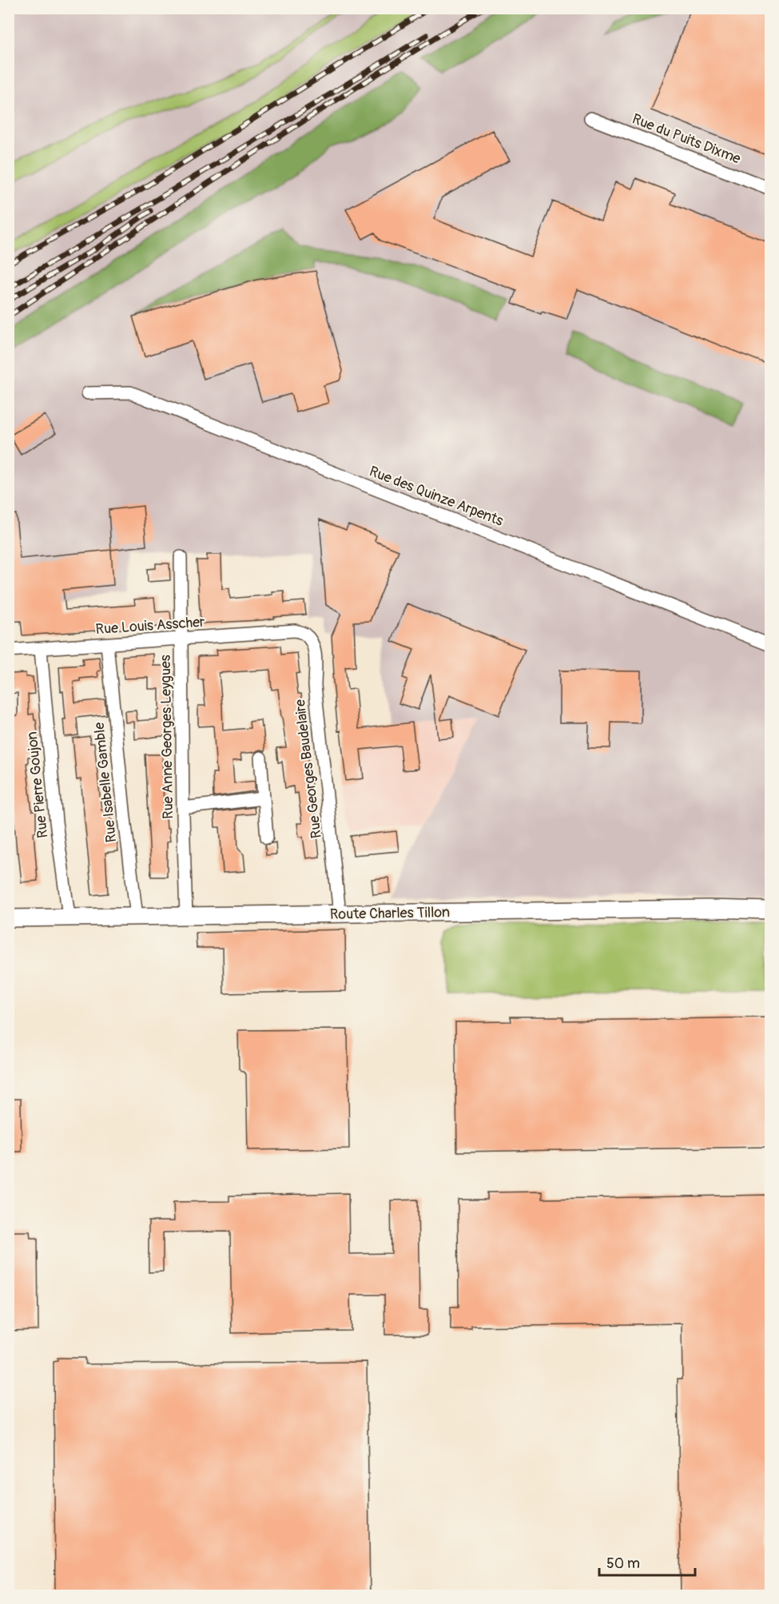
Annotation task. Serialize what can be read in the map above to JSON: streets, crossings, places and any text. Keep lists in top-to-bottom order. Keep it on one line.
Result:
{"streets":{"main road":["Route Charles Tillon"],"street":["Rue du Puits Dixme","Rue des Quinze Arpents","Rue Louis Asscher","Rue Anne Georges Leygues","Rue Georges Baudelaire","Rue Isabelle Gamble","Rue Pierre Goujon"]},"crossings":[["Rue Louis Asscher","Rue Anne Georges Leygues"],["Rue Louis Asscher","Rue Georges Baudelaire"],["Rue Louis Asscher","Rue Isabelle Gamble"],["Rue Louis Asscher","Rue Pierre Goujon"],["Rue Anne Georges Leygues","Route Charles Tillon"],["Rue Georges Baudelaire","Route Charles Tillon"],["Rue Isabelle Gamble","Route Charles Tillon"],["Rue Pierre Goujon","Route Charles Tillon"]],"scale_bar":"50 m"}
